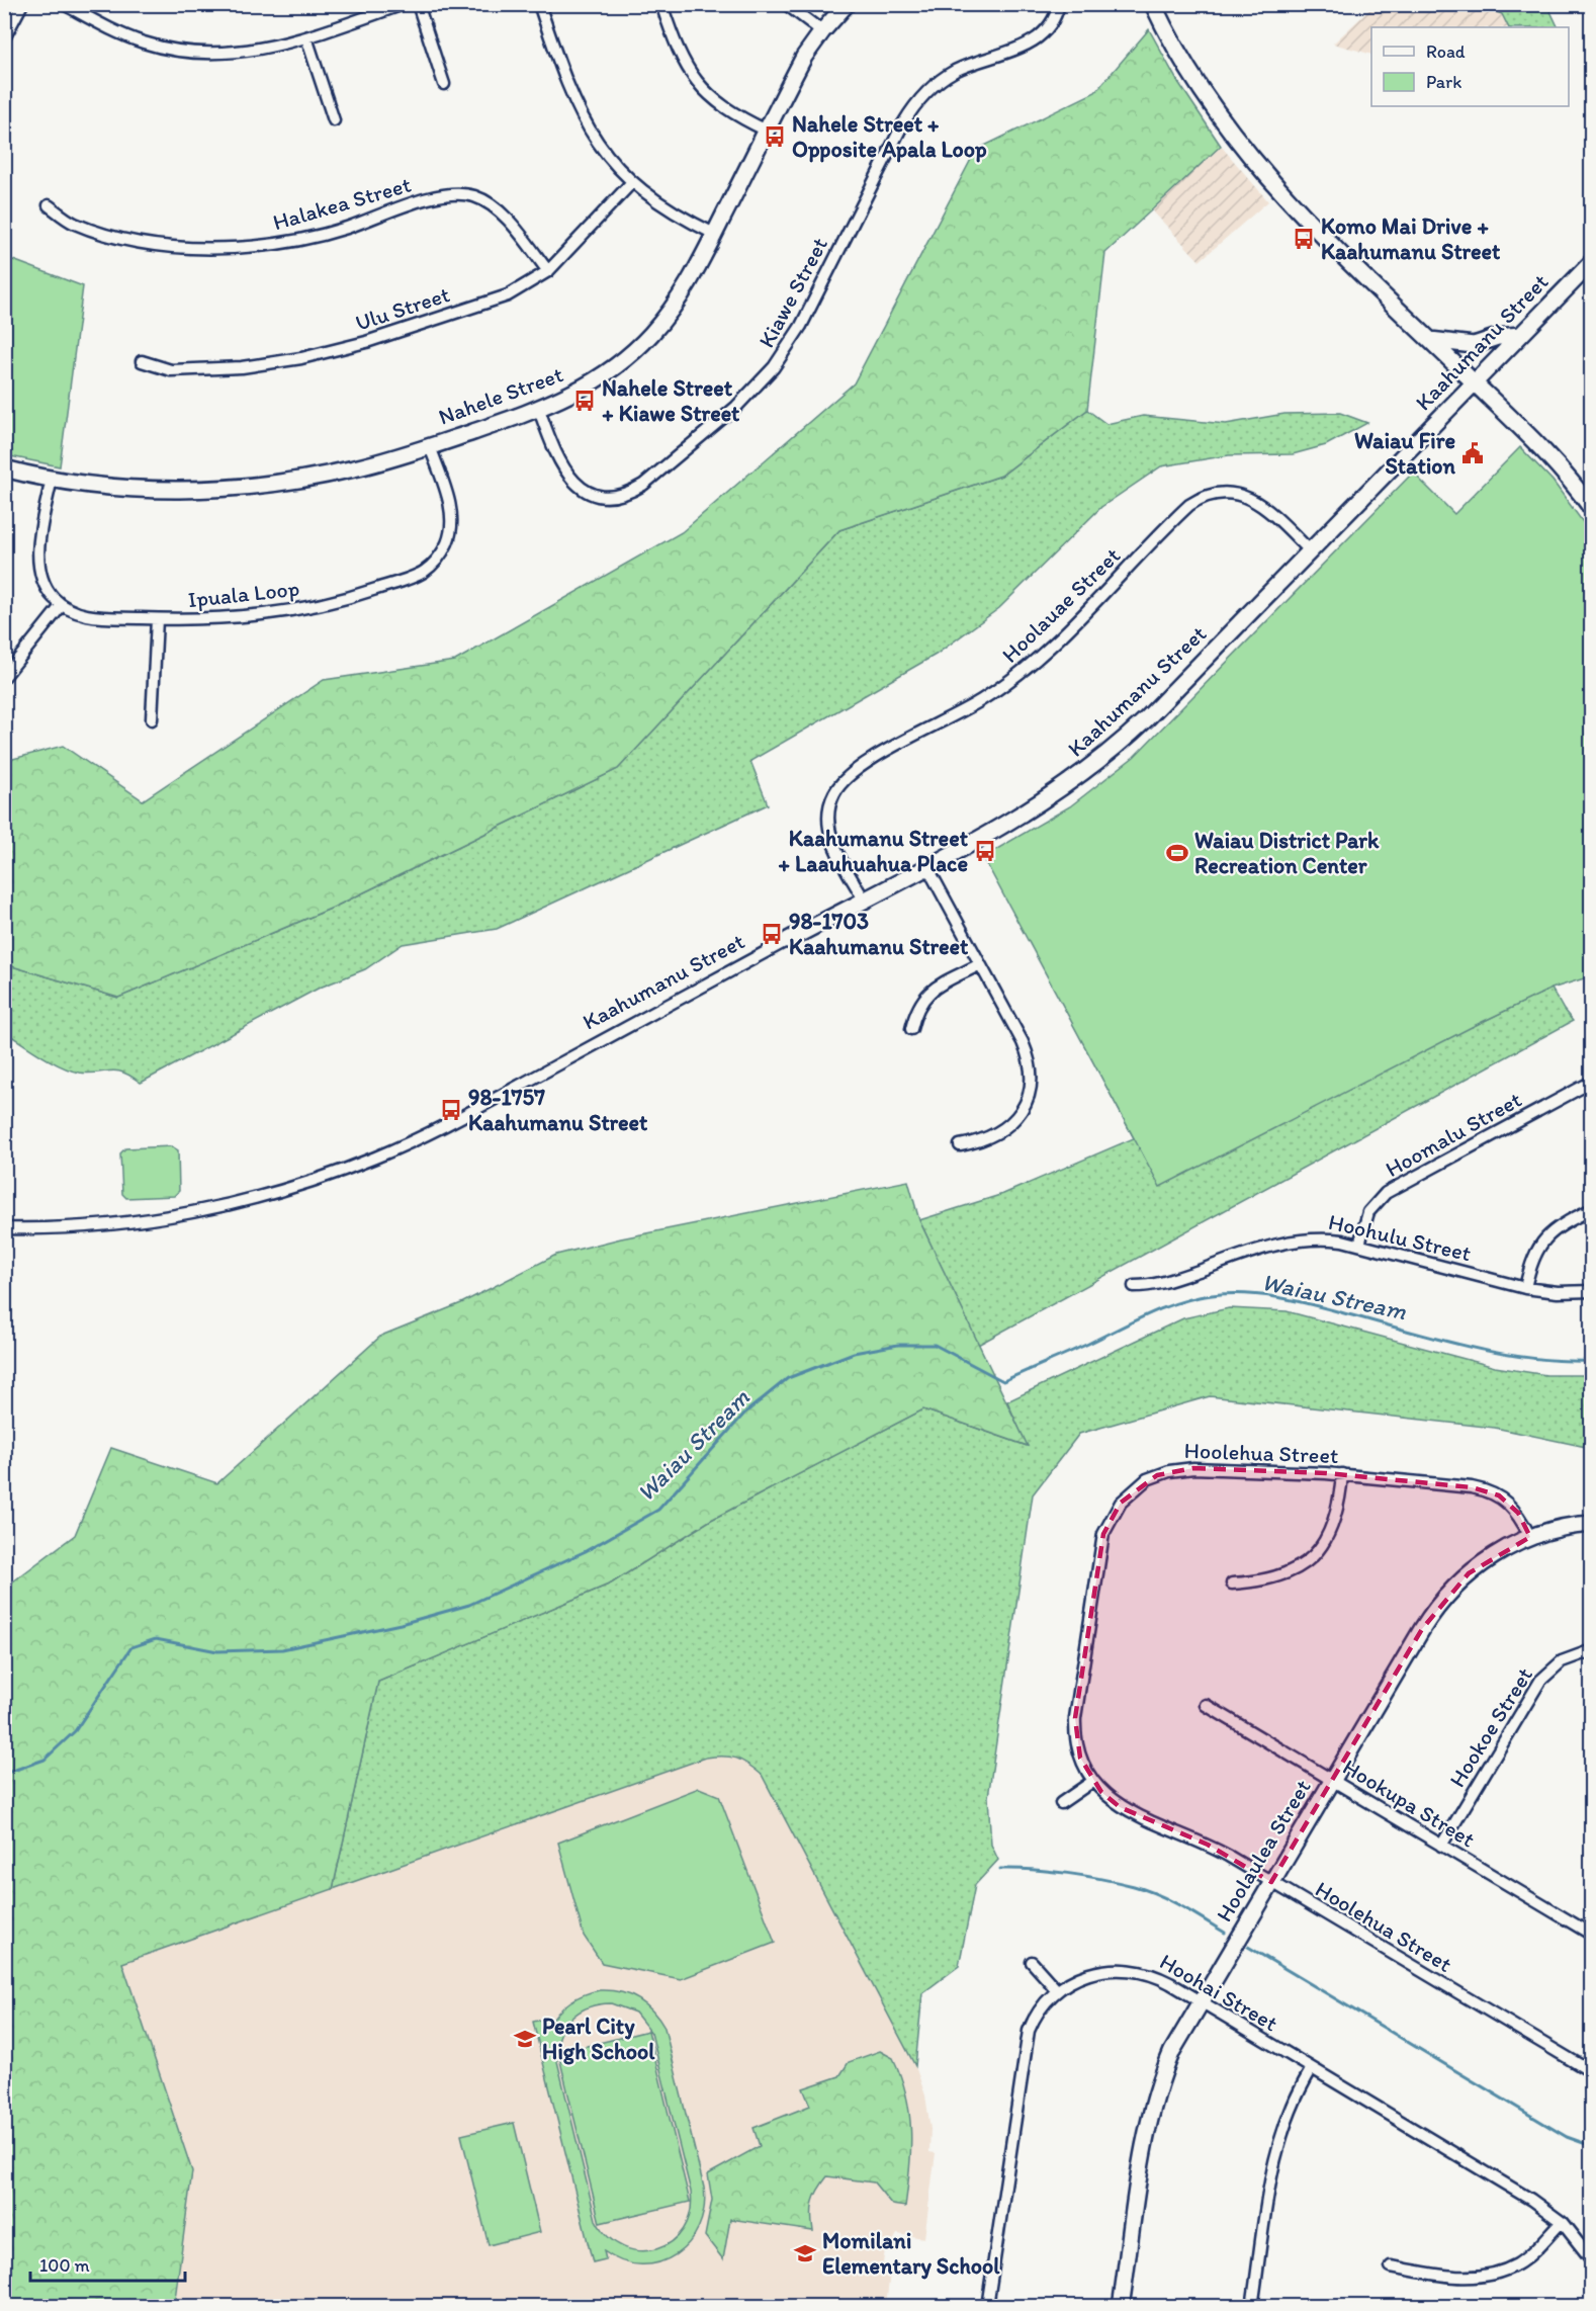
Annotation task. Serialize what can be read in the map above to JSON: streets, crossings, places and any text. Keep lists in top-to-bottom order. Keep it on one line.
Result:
{"streets":{"street":["Halakea Street","Kiawe Street","Ulu Street","Kaahumanu Street","Nahele Street","Ipuala Loop","Hoolauae Street","Hoomalu Street","Hoohulu Street","Hoolehua Street","Hookoe Street","Hookupa Street","Hoolaulea Street","Hoohai Street"]},"crossings":[["Halakea Street","Ulu Street"],["Kiawe Street","Nahele Street"],["Kaahumanu Street","Hoolauae Street"],["Nahele Street","Ipuala Loop"],["Hoomalu Street","Hoohulu Street"],["Hoolehua Street","Hoolaulea Street"],["Hookoe Street","Hookupa Street"],["Hookupa Street","Hoolaulea Street"],["Hoolaulea Street","Hoohai Street"]],"water":["Waiau Stream"],"places":{"bus stop":["Nahele Street + Opposite Apala Loop","Komo Mai Drive + Kaahumanu Street","Nahele Street + Kiawe Street","Kaahumanu Street + Laauhuahua Place","98-1703 Kaahumanu Street","98-1757 Kaahumanu Street"],"public building":["Waiau Fire Station"],"sports":["Waiau District Park Recreation Center"],"school or university":["Pearl City High School","Momilani Elementary School"]},"legend":["Road","Park"],"scale_bar":"100 m"}
